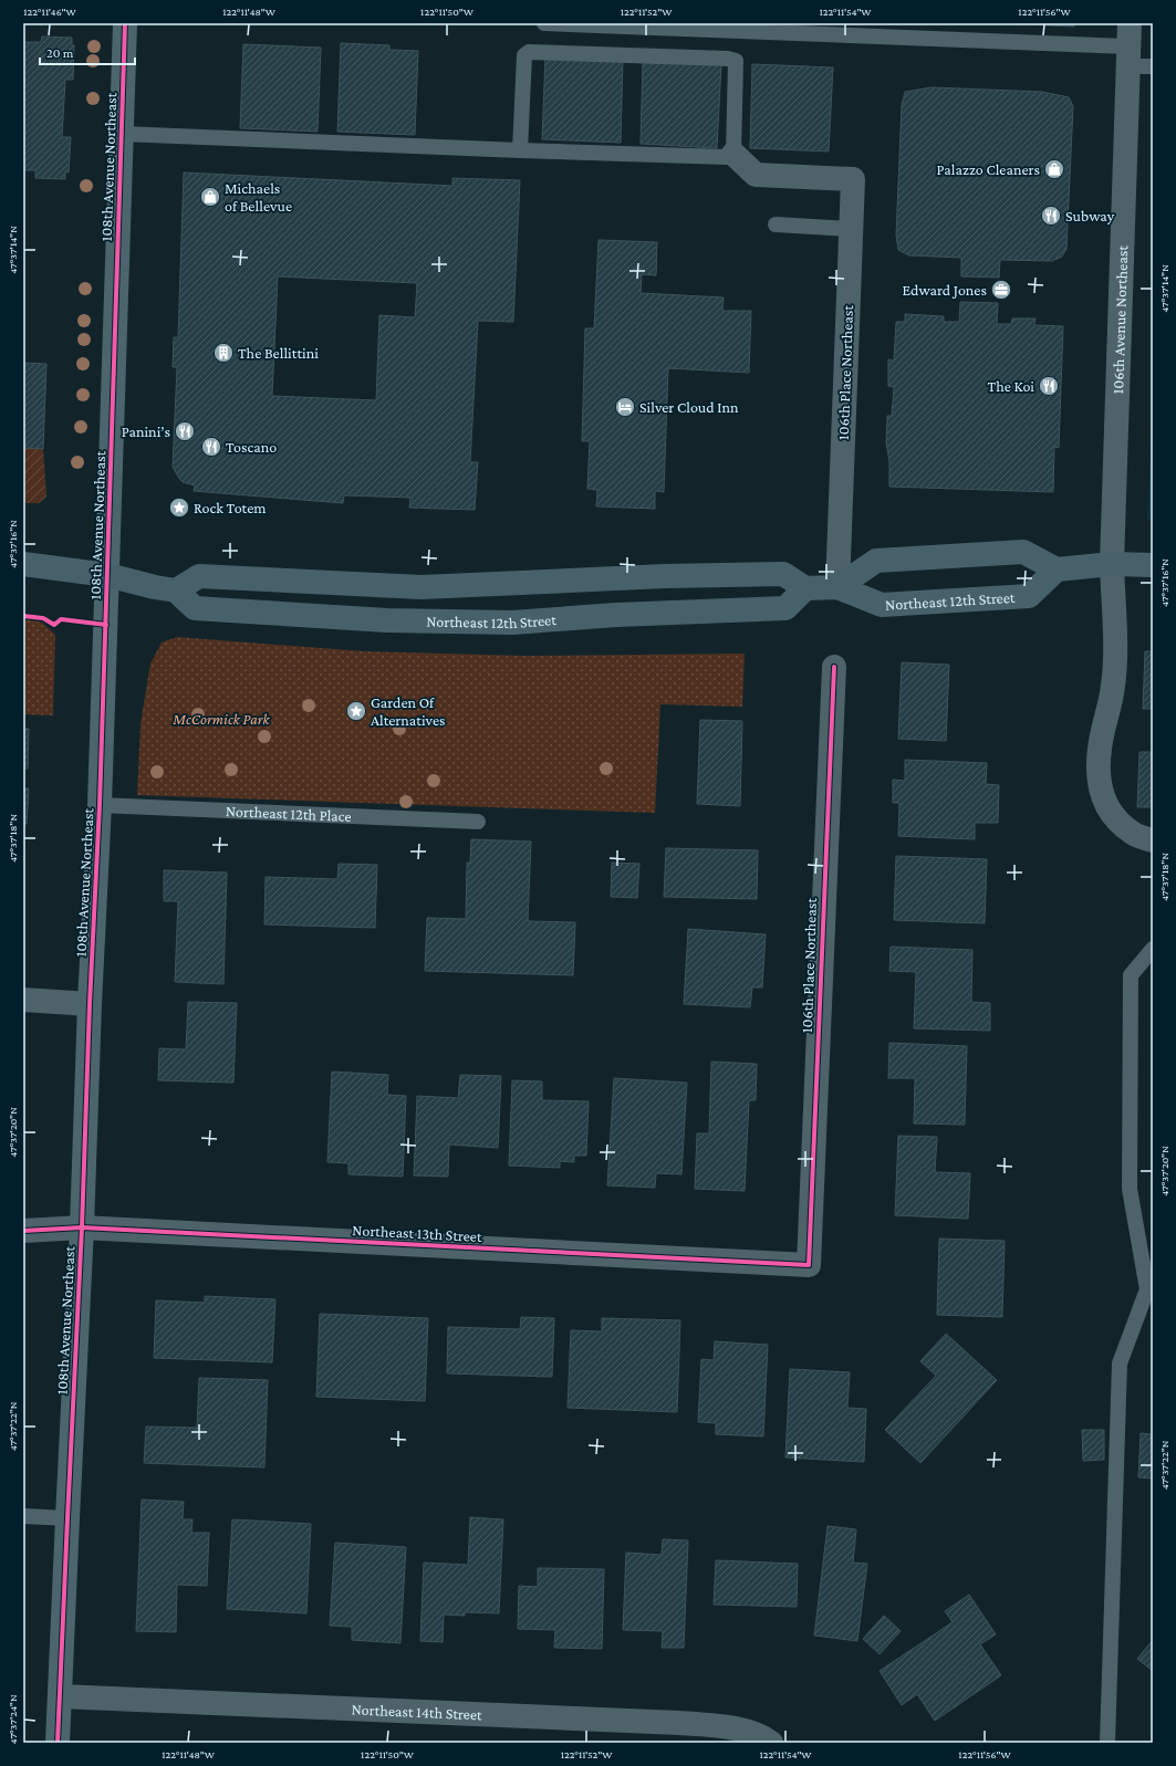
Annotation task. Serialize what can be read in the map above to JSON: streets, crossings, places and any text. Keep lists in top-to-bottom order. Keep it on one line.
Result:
{"streets":{"main road":["108th Avenue Northeast","Northeast 12th Street"],"street":["106th Avenue Northeast","106th Place Northeast","Northeast 13th Street","Northeast 14th Street"],"lane":["Northeast 12th Place"]},"crossings":[["108th Avenue Northeast","Northeast 12th Place"],["108th Avenue Northeast","Northeast 13th Street"],["108th Avenue Northeast","Northeast 14th Street"],["106th Place Northeast","Northeast 12th Street"],["106th Place Northeast","Northeast 13th Street"]],"parks":["McCormick Park"],"places":{"shop":["Palazzo Cleaners","Michaels of Bellevue"],"restaurant":["Subway","The Koi","Panini’s","Toscano"],"office":["Edward Jones"],"building":["The Bellittini"],"hotel":["Silver Cloud Inn"],"place":["Rock Totem","Garden Of Alternatives"]},"scale_bar":"20 m","coordinates":["122°11'46\"W","122°11'48\"W","122°11'50\"W","122°11'52\"W","122°11'54\"W","122°11'56\"W","47°37'14\"N","47°37'16\"N","47°37'18\"N","47°37'20\"N","47°37'22\"N","47°37'24\"N"]}
